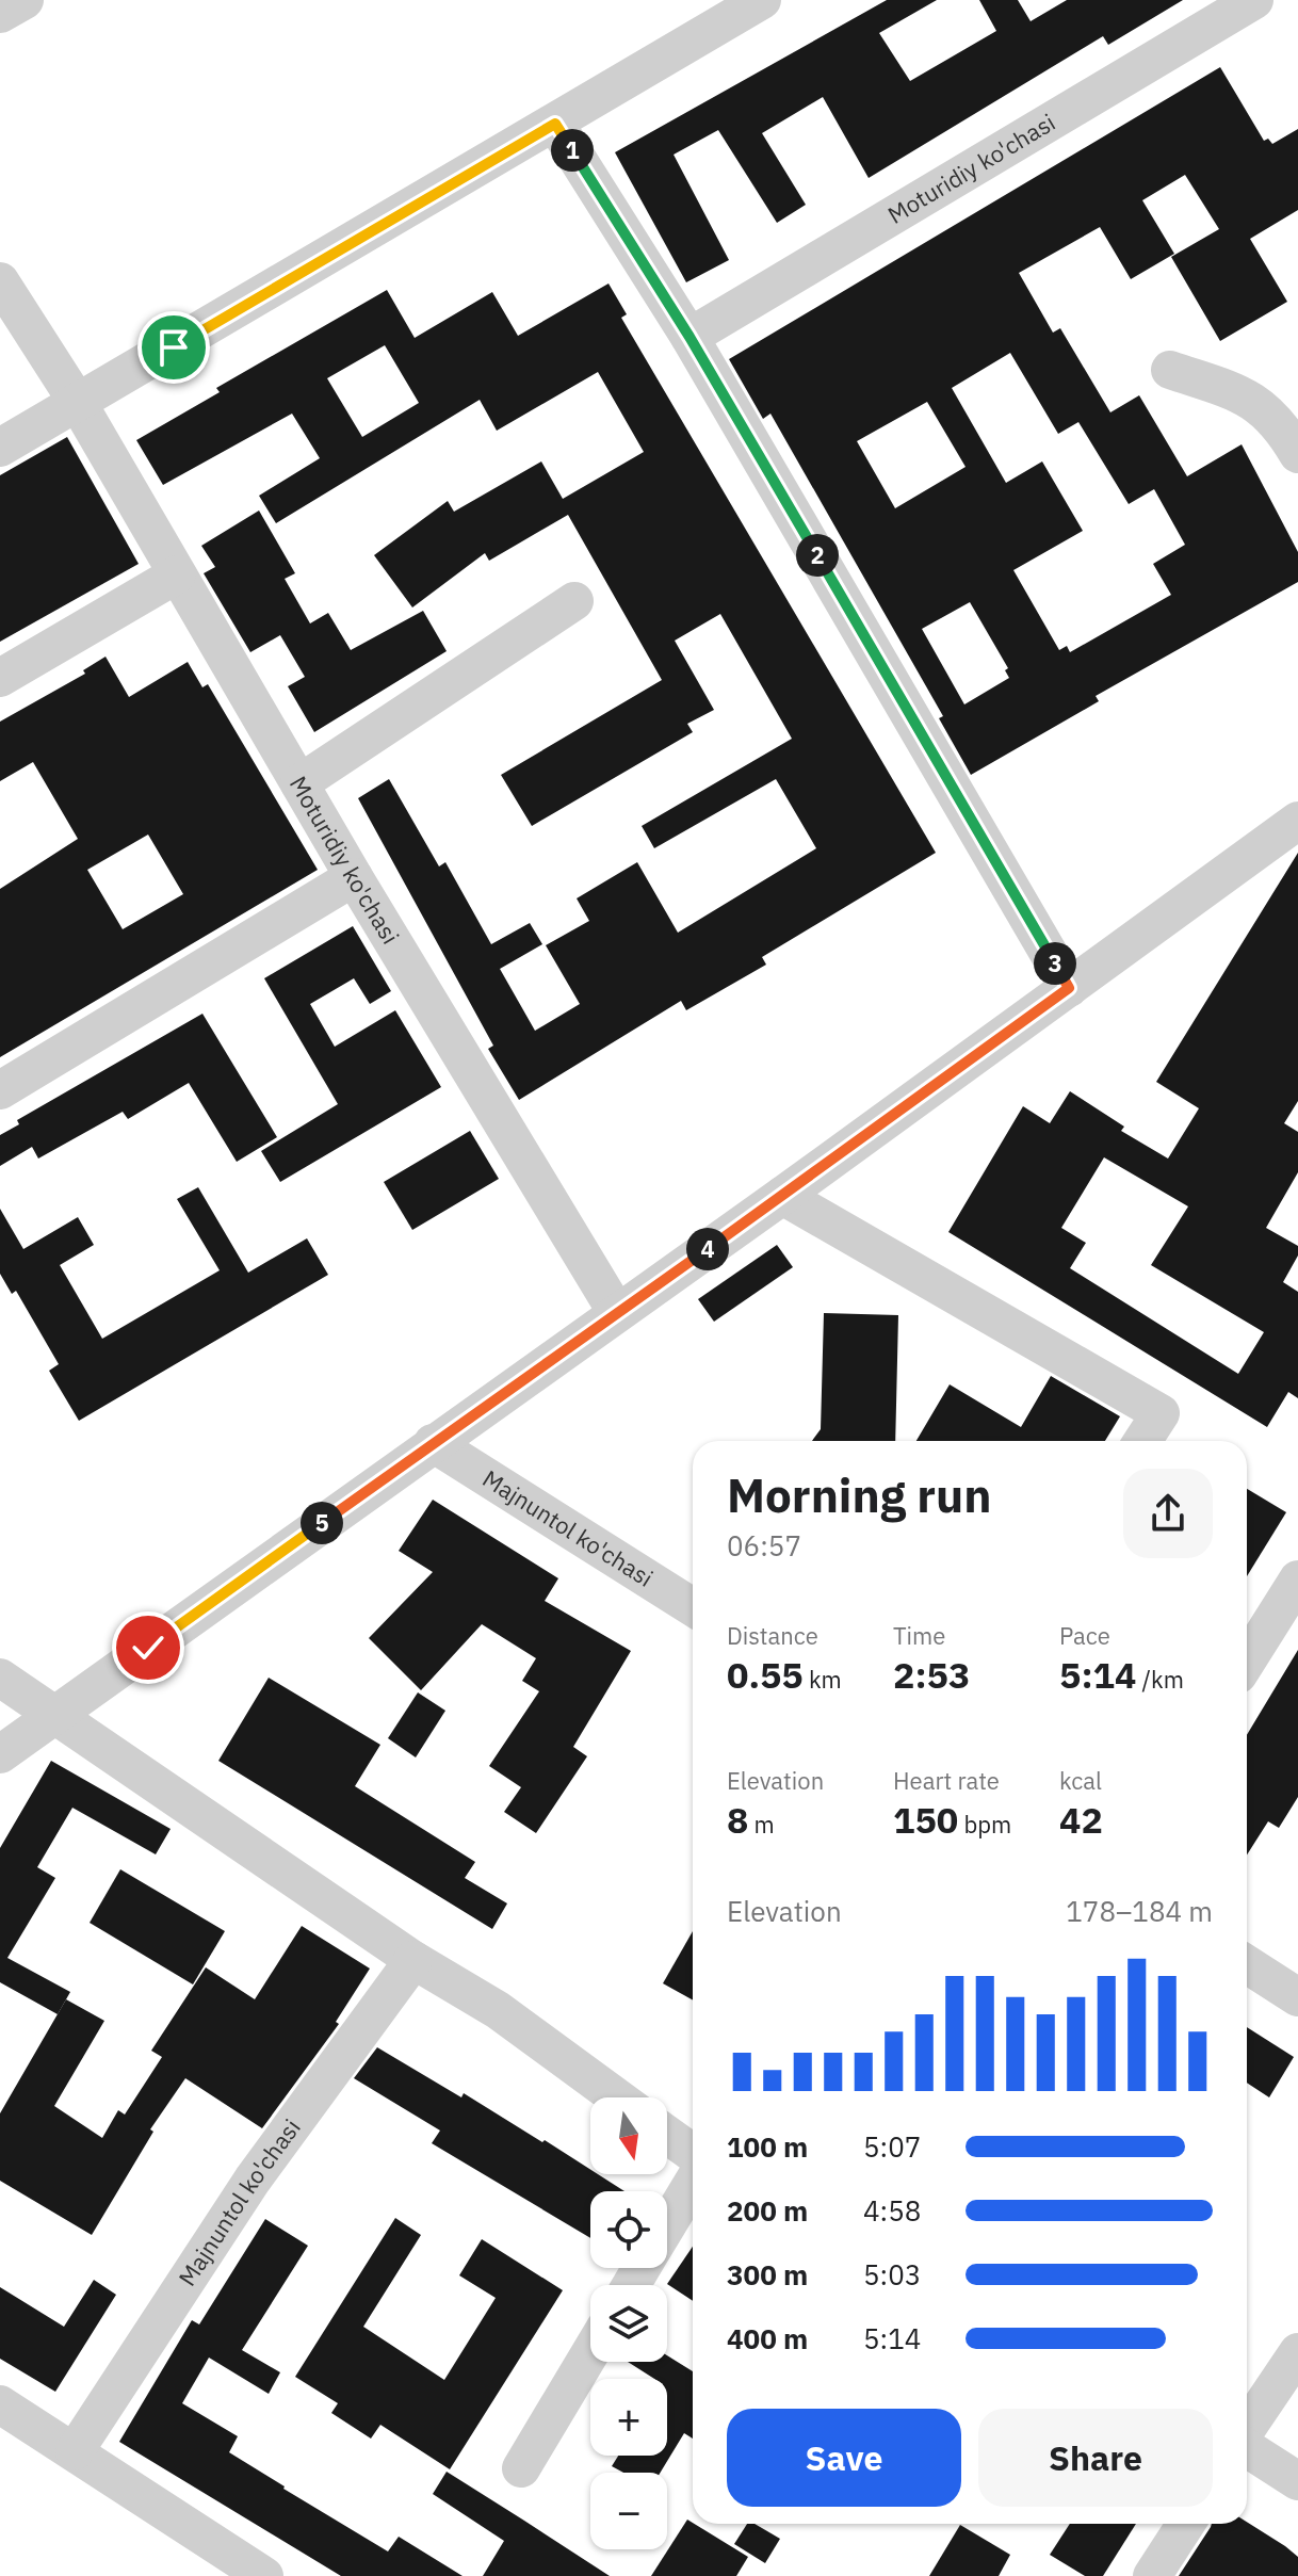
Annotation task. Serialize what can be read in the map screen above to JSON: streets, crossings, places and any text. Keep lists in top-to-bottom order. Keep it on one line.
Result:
{"streets":{"street":["Moturidiy ko'chasi","Majnuntol ko'chasi"]},"north":"bottom","page":{"pins":["1","2","3","4","5"],"heading":["Morning run","06:57"],"stats":[["Distance","0.55 km"],["Time","2:53"],["Pace","5:14 /km"],["Elevation","8 m"],["Heart rate","150 bpm"],["kcal","42"]],"chart":["Elevation","178–184 m"],"map_buttons":["+","−"],"list":[{"name":"100 m","note":"5:07"},{"name":"200 m","note":"4:58"},{"name":"300 m","note":"5:03"},{"name":"400 m","note":"5:14"}],"buttons":["Save","Share"]}}
